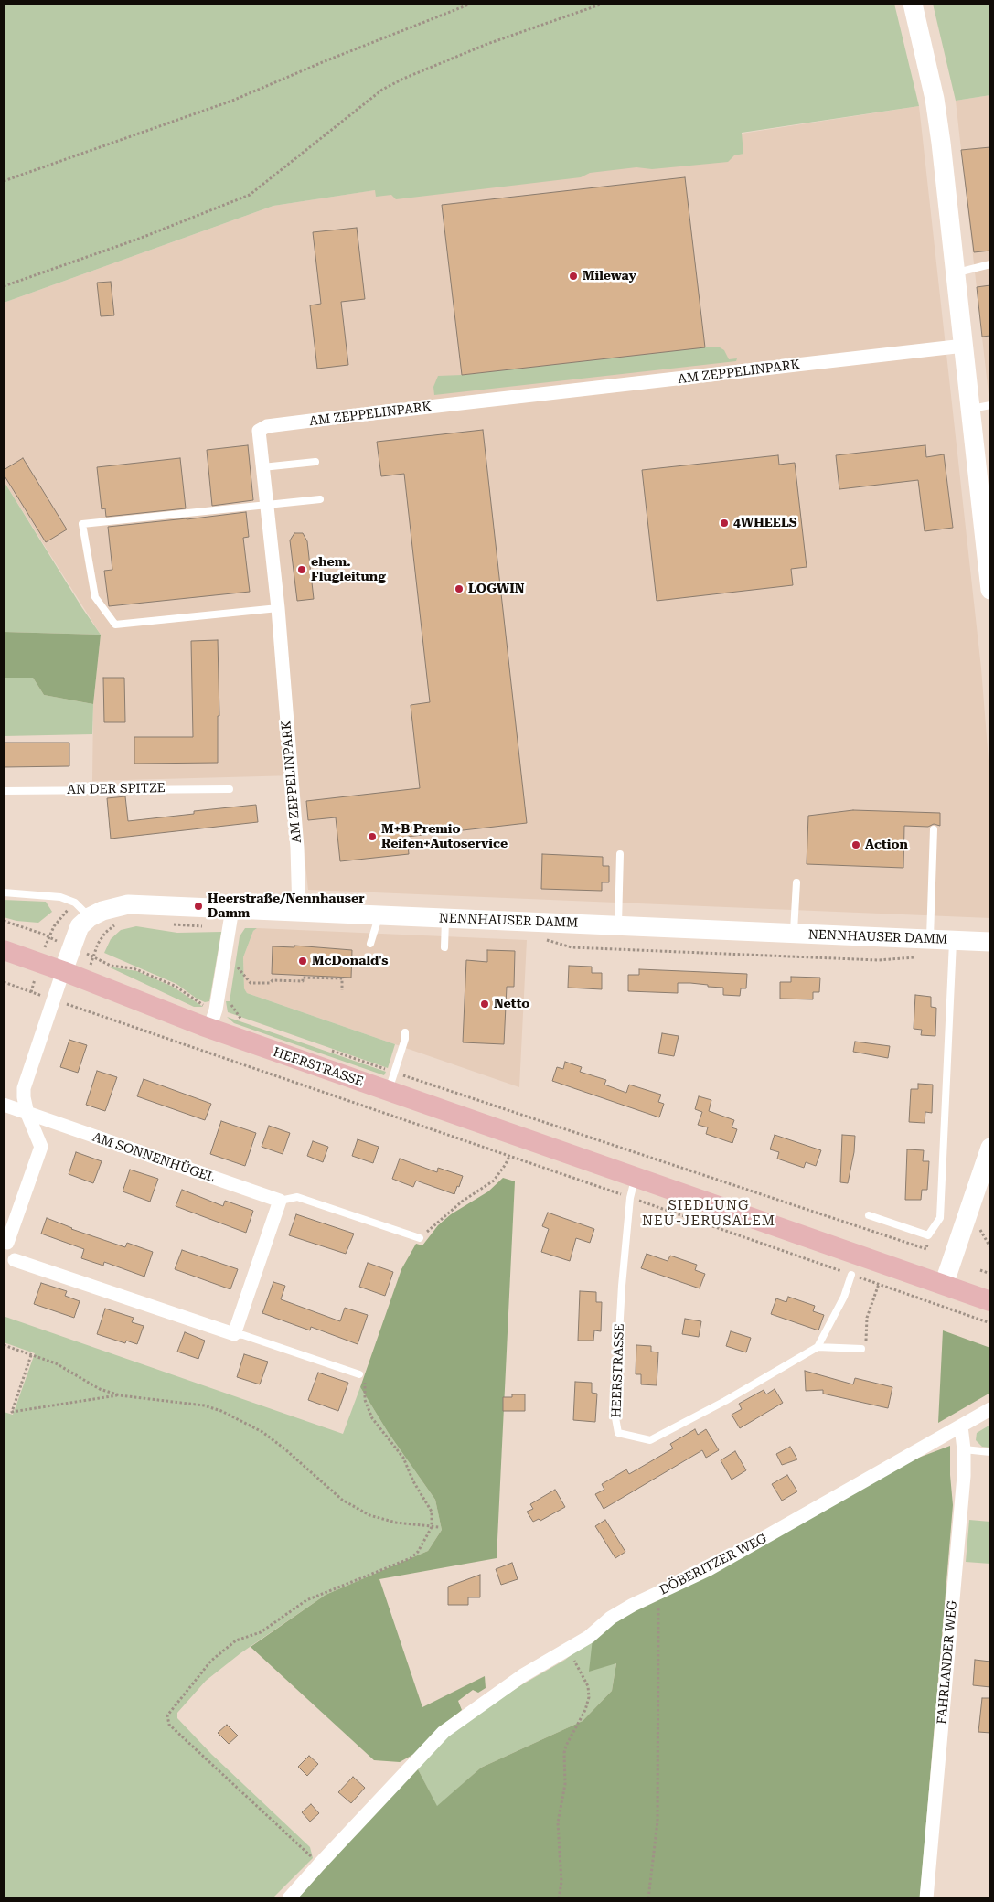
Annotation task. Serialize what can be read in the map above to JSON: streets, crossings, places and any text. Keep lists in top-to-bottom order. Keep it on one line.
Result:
{"streets":{"main road":["NENNHAUSER DAMM","HEERSTRASSE"],"street":["AM ZEPPELINPARK","AM SONNENHÜGEL","DÖBERITZER WEG","FAHRLANDER WEG"],"lane":["AN DER SPITZE"]},"crossings":[["AM ZEPPELINPARK","NENNHAUSER DAMM"],["DÖBERITZER WEG","FAHRLANDER WEG"]],"districts":["SIEDLUNG NEU-JERUSALEM"],"places":["Mileway","4WHEELS","ehem. Flugleitung","LOGWIN","M+B Premio Reifen+Autoservice","Action","Heerstraße/Nennhauser Damm","McDonald's","Netto"]}
